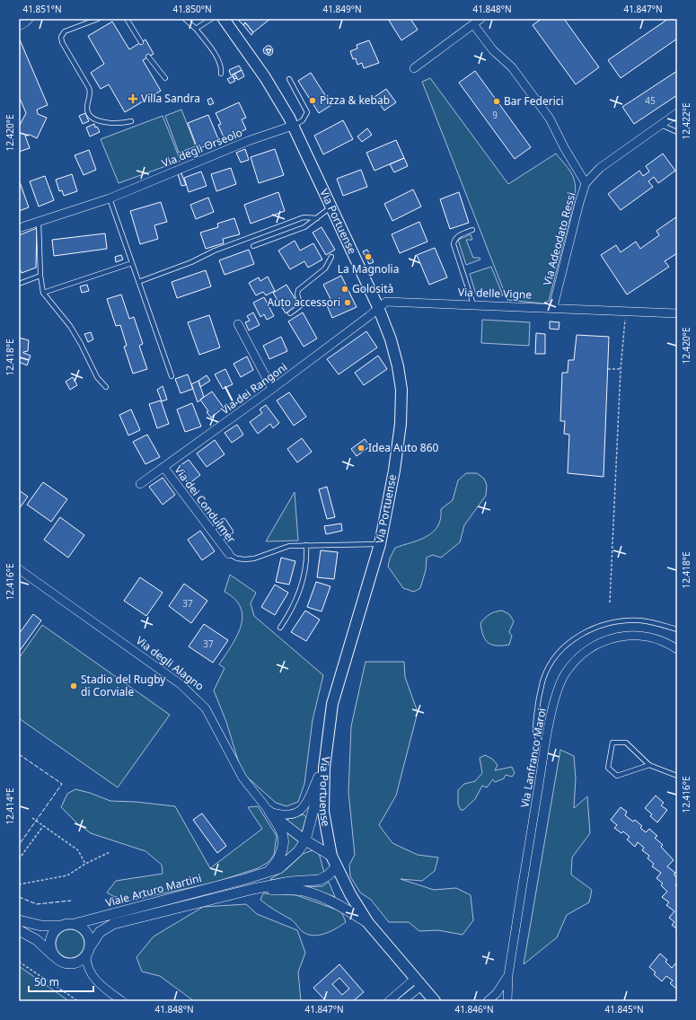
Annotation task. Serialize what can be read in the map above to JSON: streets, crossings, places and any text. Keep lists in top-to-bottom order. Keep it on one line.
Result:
{"streets":{"main road":["Via Portuense"],"street":["Via degli Orseolo","Via Adeodato Ressi","Via delle Vigne","Via dei Rangoni","Via dei Condulmer","Via degli Alagno","Via Lanfranco Maroi","Viale Arturo Martini"]},"crossings":[["Via degli Orseolo","Via Portuense"],["Via Portuense","Via delle Vigne"],["Via Portuense","Via dei Rangoni"],["Via Portuense","Via degli Alagno"],["Via Portuense","Viale Arturo Martini"],["Via Adeodato Ressi","Via delle Vigne"],["Via delle Vigne","Via dei Rangoni"],["Via dei Rangoni","Via dei Condulmer"],["Via degli Alagno","Viale Arturo Martini"]],"places":{"health":["Villa Sandra"],"other":["Pizza & kebab","Bar Federici","La Magnolia","Golosità","Auto accessori","Idea Auto 860","Stadio del Rugby di Corviale"]},"house_numbers":["45","9","37","37"],"scale_bar":"50 m","coordinates":["41.851°N","41.850°N","41.849°N","41.848°N","41.847°N","12.422°E","12.420°E","12.418°E","12.416°E","12.414°E","41.846°N","41.845°N"]}
